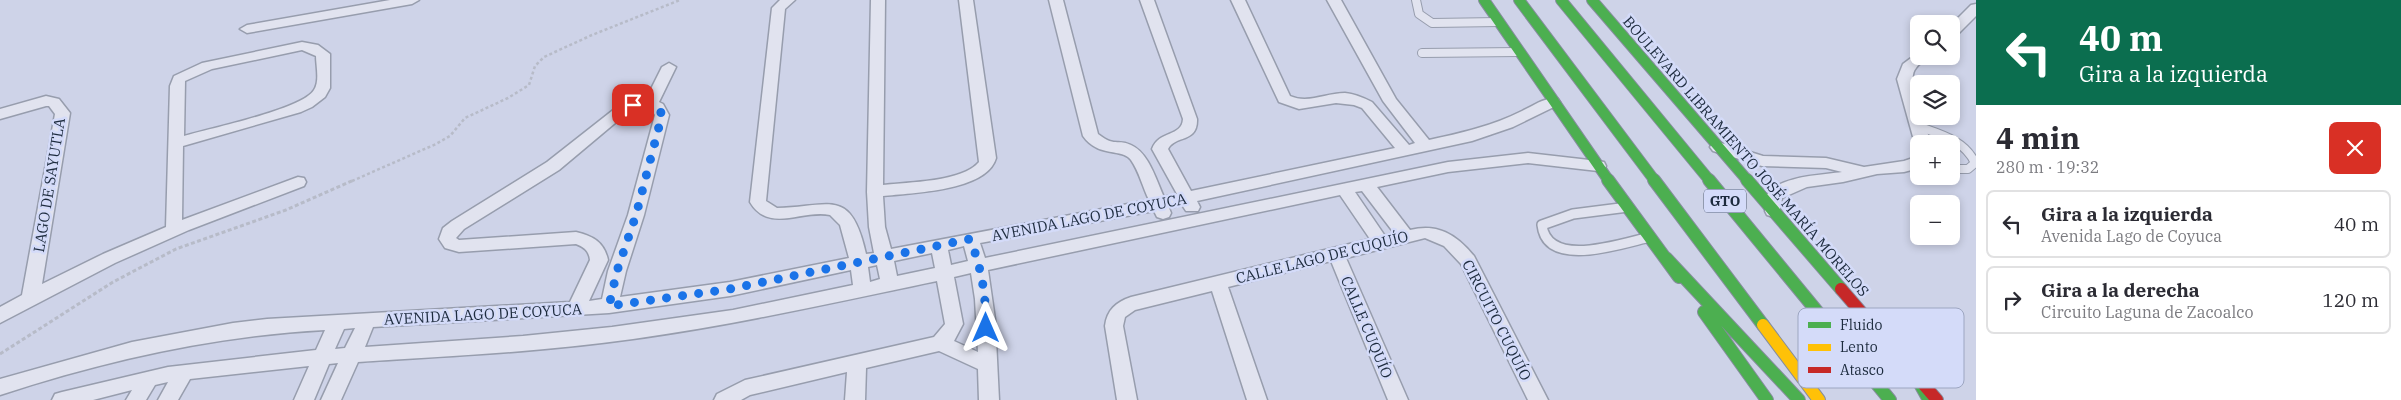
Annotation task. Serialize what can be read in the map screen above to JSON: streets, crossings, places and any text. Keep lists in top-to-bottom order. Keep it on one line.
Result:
{"streets":{"main road":["BOULEVARD LIBRAMIENTO JOSÉ MARÍA MORELOS","GTO"],"street":["LAGO DE SAYUTLA","AVENIDA LAGO DE COYUCA","CALLE LAGO DE CUQUÍO","CIRCUITO CUQUÍO","CALLE CUQUÍO"]},"crossings":[["CALLE LAGO DE CUQUÍO","CIRCUITO CUQUÍO"],["CALLE LAGO DE CUQUÍO","CALLE CUQUÍO"]],"legend":["Fluido","Lento","Atasco"],"page":{"turn":["40 m","Gira a la izquierda"],"map_buttons":["+","−"],"heading":["4 min","280 m · 19:32"],"list":[{"name":"Gira a la izquierda","note":"Avenida Lago de Coyuca","value":"40 m"},{"name":"Gira a la derecha","note":"Circuito Laguna de Zacoalco","value":"120 m"}]}}
